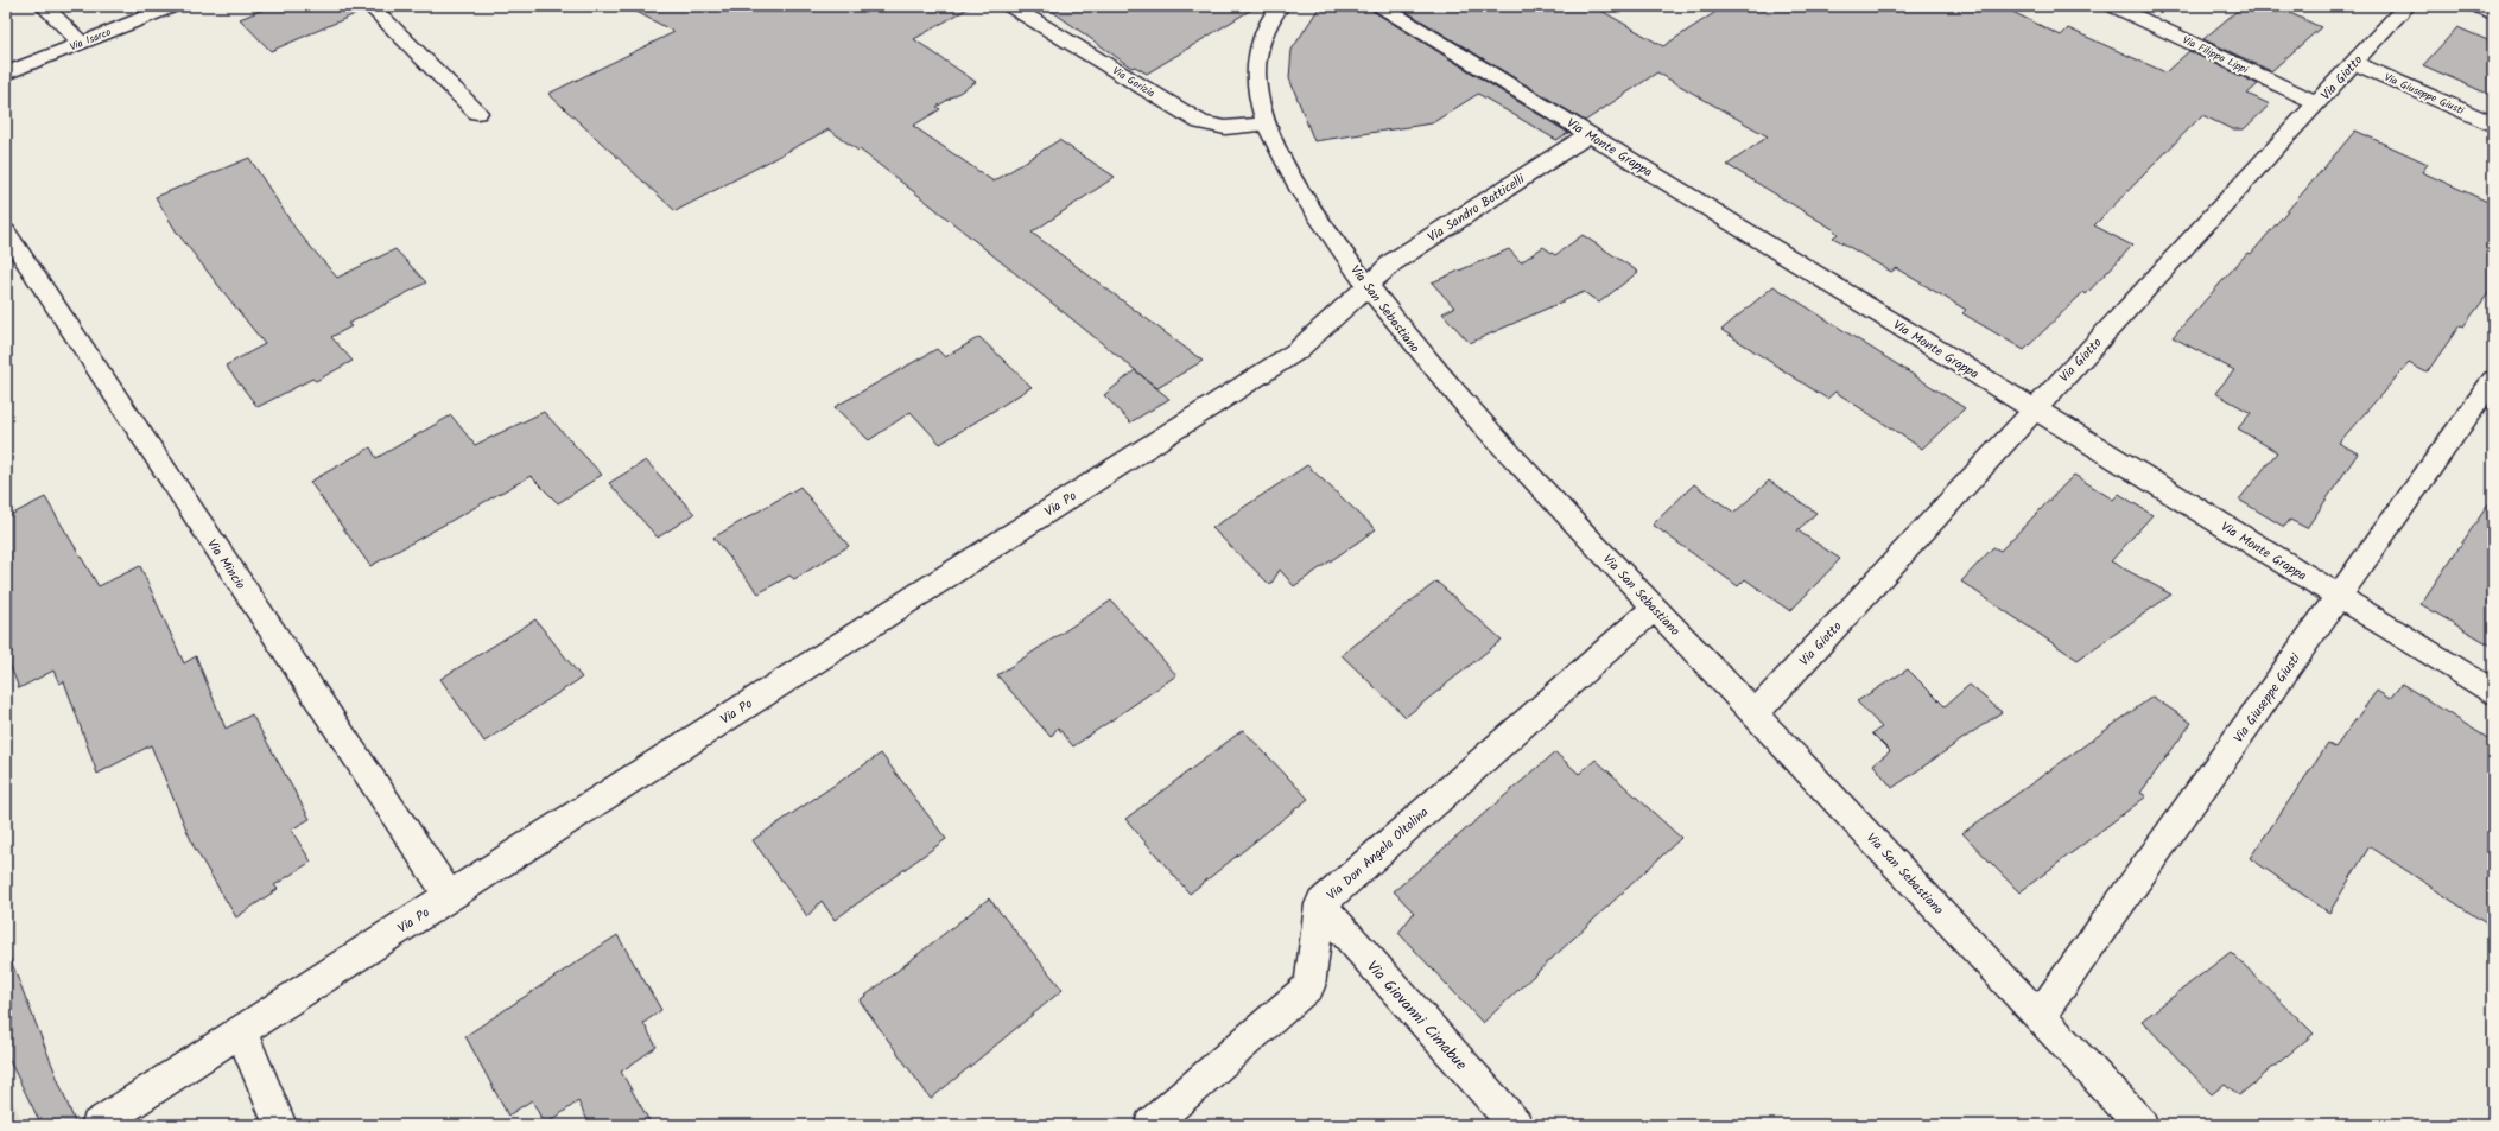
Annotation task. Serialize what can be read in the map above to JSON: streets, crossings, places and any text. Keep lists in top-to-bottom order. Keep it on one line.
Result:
{"streets":{"street":["Via Isarco","Via Filippo Lippi","Via Giotto","Via Gorizia","Via Giuseppe Giusti","Via Monte Grappa","Via Sandro Botticelli","Via San Sebastiano","Via Po","Via Mincio","Via Don Angelo Oltolina","Via Giovanni Cimabue"]},"crossings":[["Via Filippo Lippi","Via Giotto"],["Via Giotto","Via Giuseppe Giusti"],["Via Giotto","Via Monte Grappa"],["Via Giotto","Via San Sebastiano"],["Via Gorizia","Via San Sebastiano"],["Via Giuseppe Giusti","Via Monte Grappa"],["Via Giuseppe Giusti","Via San Sebastiano"],["Via Monte Grappa","Via Sandro Botticelli"],["Via Sandro Botticelli","Via San Sebastiano"],["Via Sandro Botticelli","Via Po"],["Via San Sebastiano","Via Po"],["Via San Sebastiano","Via Don Angelo Oltolina"],["Via Po","Via Mincio"],["Via Don Angelo Oltolina","Via Giovanni Cimabue"]]}
